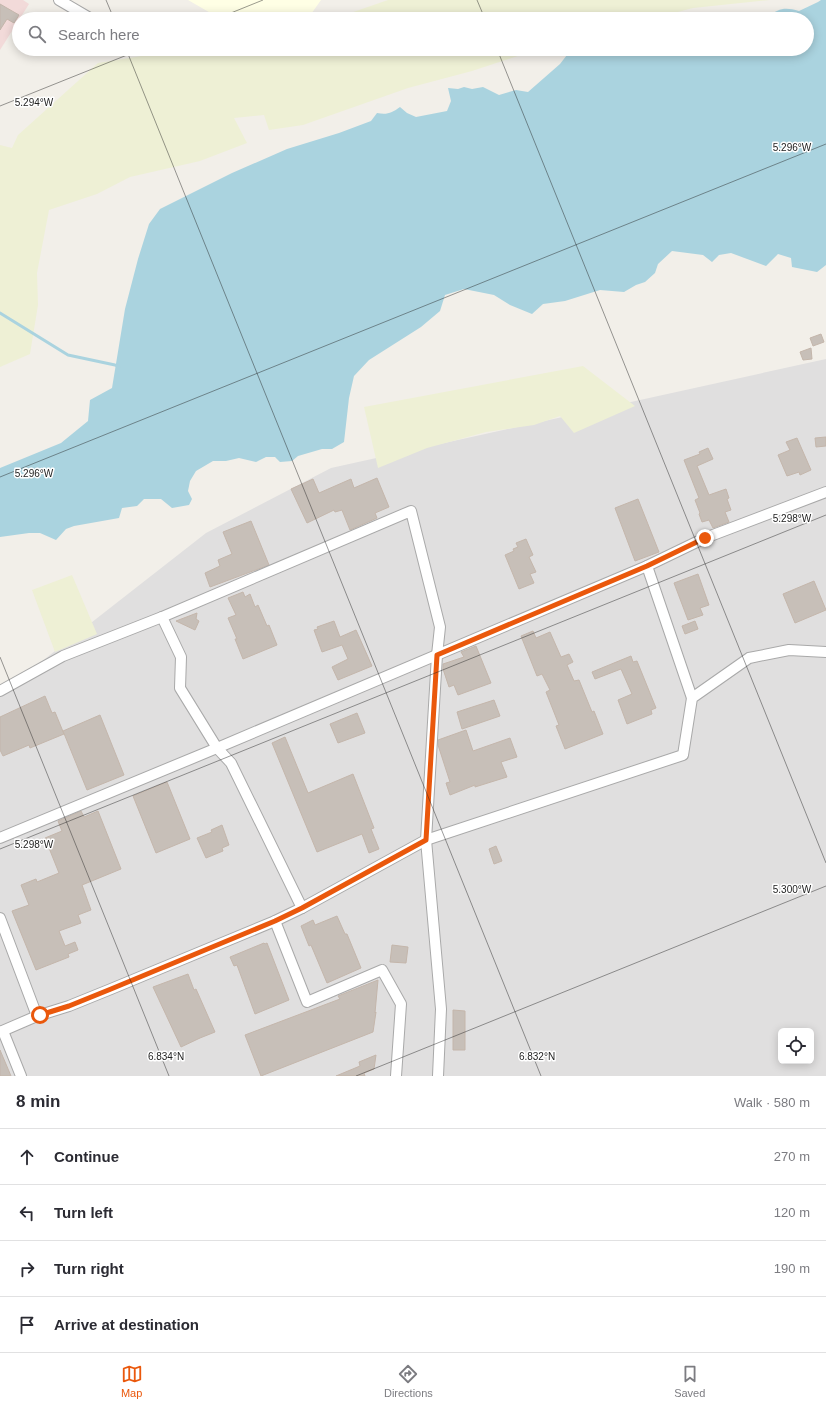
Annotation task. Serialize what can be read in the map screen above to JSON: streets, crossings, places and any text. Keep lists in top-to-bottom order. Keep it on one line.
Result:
{"page":{"search":"Search here","heading":["8 min","Walk · 580 m"],"list":[["Continue","270 m"],["Turn left","120 m"],["Turn right","190 m"],"Arrive at destination"],"nav":["Map","Directions","Saved"]},"coordinates":["5.294°W","5.296°W","5.298°W","5.300°W","6.834°N","6.832°N"]}
